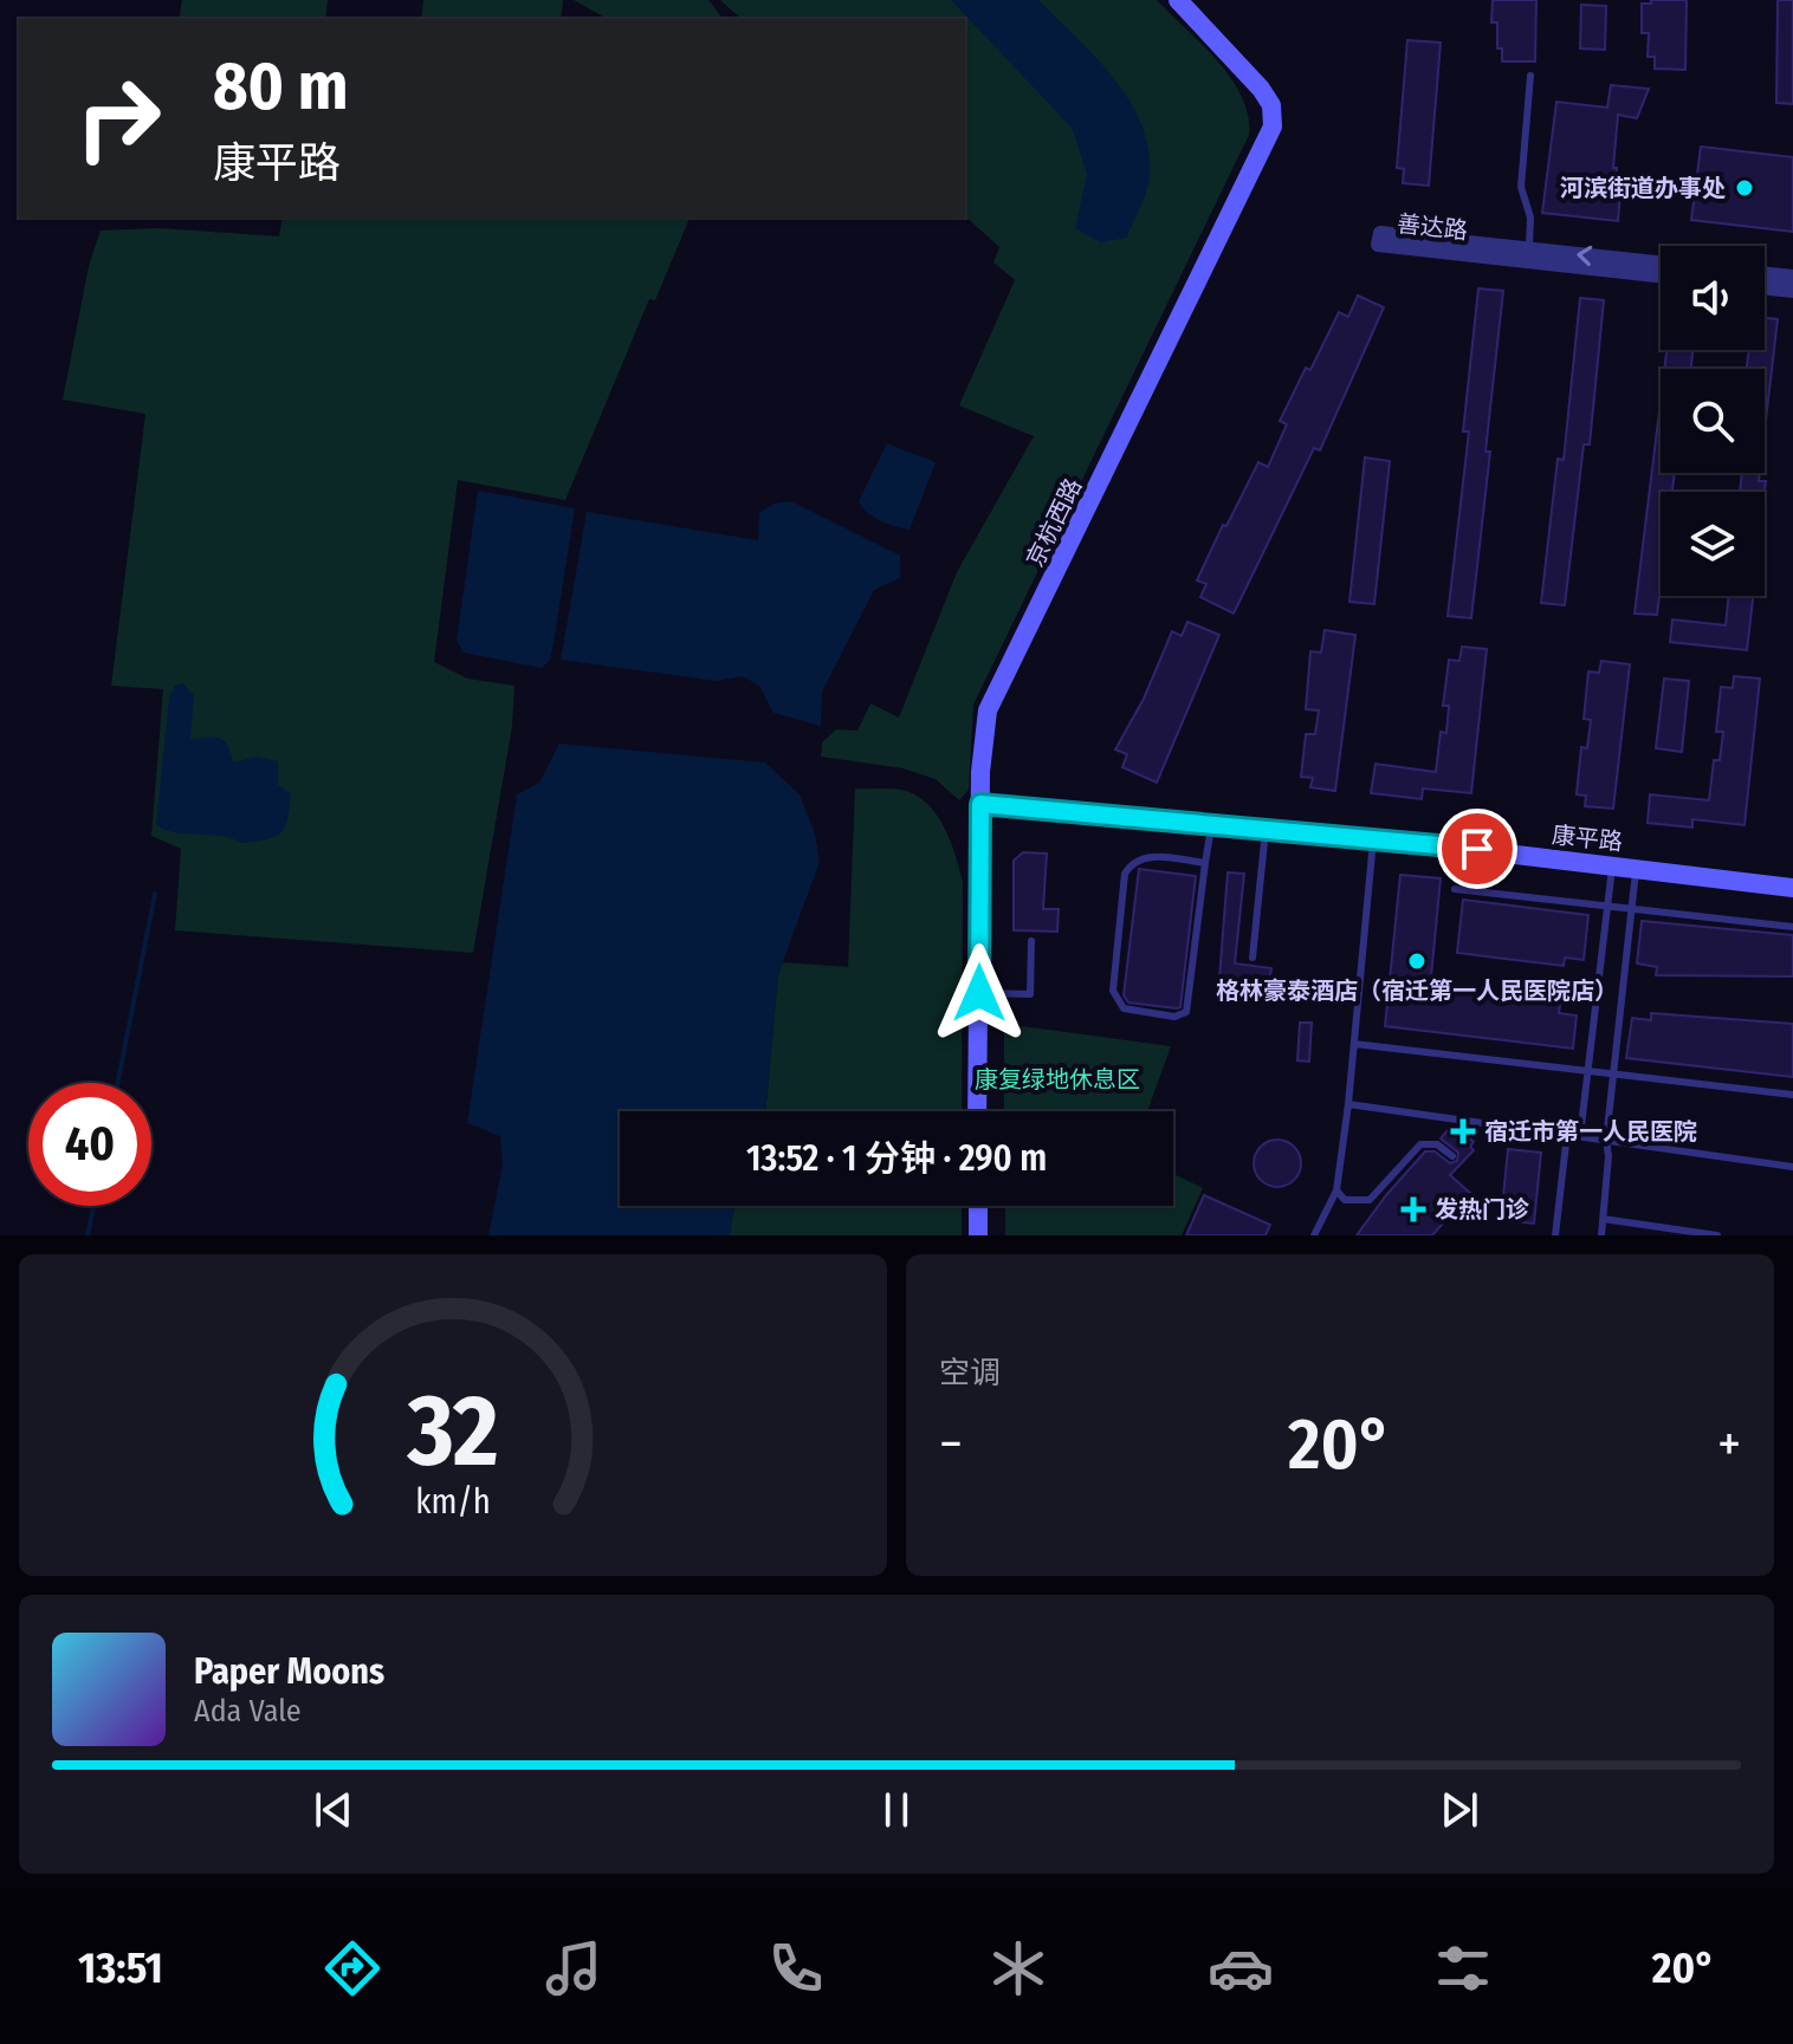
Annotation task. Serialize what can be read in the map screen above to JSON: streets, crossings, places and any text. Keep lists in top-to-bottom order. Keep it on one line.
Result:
{"streets":{"street":["善达路","京杭西路","康平路"]},"crossings":[["京杭西路","康平路"]],"parks":["康复绿地休息区"],"places":{"other":["河滨街道办事处","格林豪泰酒店（宿迁第一人民医院店）"],"health":["宿迁市第一人民医院","发热门诊"]},"page":{"turn":["80 m","康平路"],"limit":"40","trip":"13:52 · 1 分钟 · 290 m","tile":"空调","heat":["−","20°","+"],"song":["Paper Moons","Ada Vale"],"tabs":["13:51","20°"],"gauge":["32","km/h"]}}
